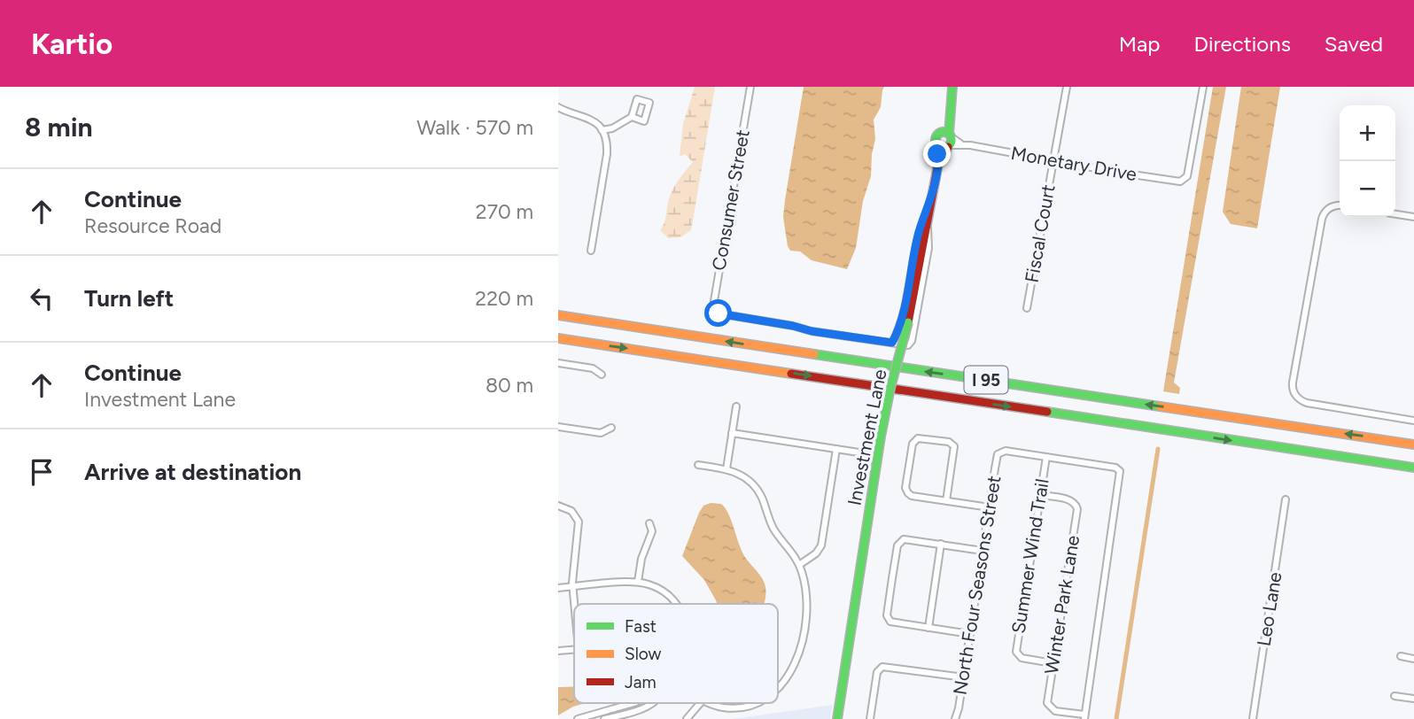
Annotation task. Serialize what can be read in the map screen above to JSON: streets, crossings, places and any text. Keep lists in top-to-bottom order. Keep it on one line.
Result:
{"streets":{"main road":["I 95","Investment Lane"],"street":["Monetary Drive","Consumer Street","Fiscal Court","Summer Wind Trail","North Four Seasons Street","Winter Park Lane","Leo Lane"]},"crossings":[["Monetary Drive","Fiscal Court"],["Monetary Drive","Investment Lane"],["I 95","Investment Lane"],["Summer Wind Trail","North Four Seasons Street"],["Summer Wind Trail","Winter Park Lane"]],"legend":["Fast","Slow","Jam"],"page":{"header":"Kartio","nav":["Map","Directions","Saved"],"heading":["8 min","Walk · 570 m"],"map_buttons":["+","−"],"list":[["Continue","Resource Road","270 m"],["Turn left","220 m"],["Continue","Investment Lane","80 m"],"Arrive at destination"]}}
